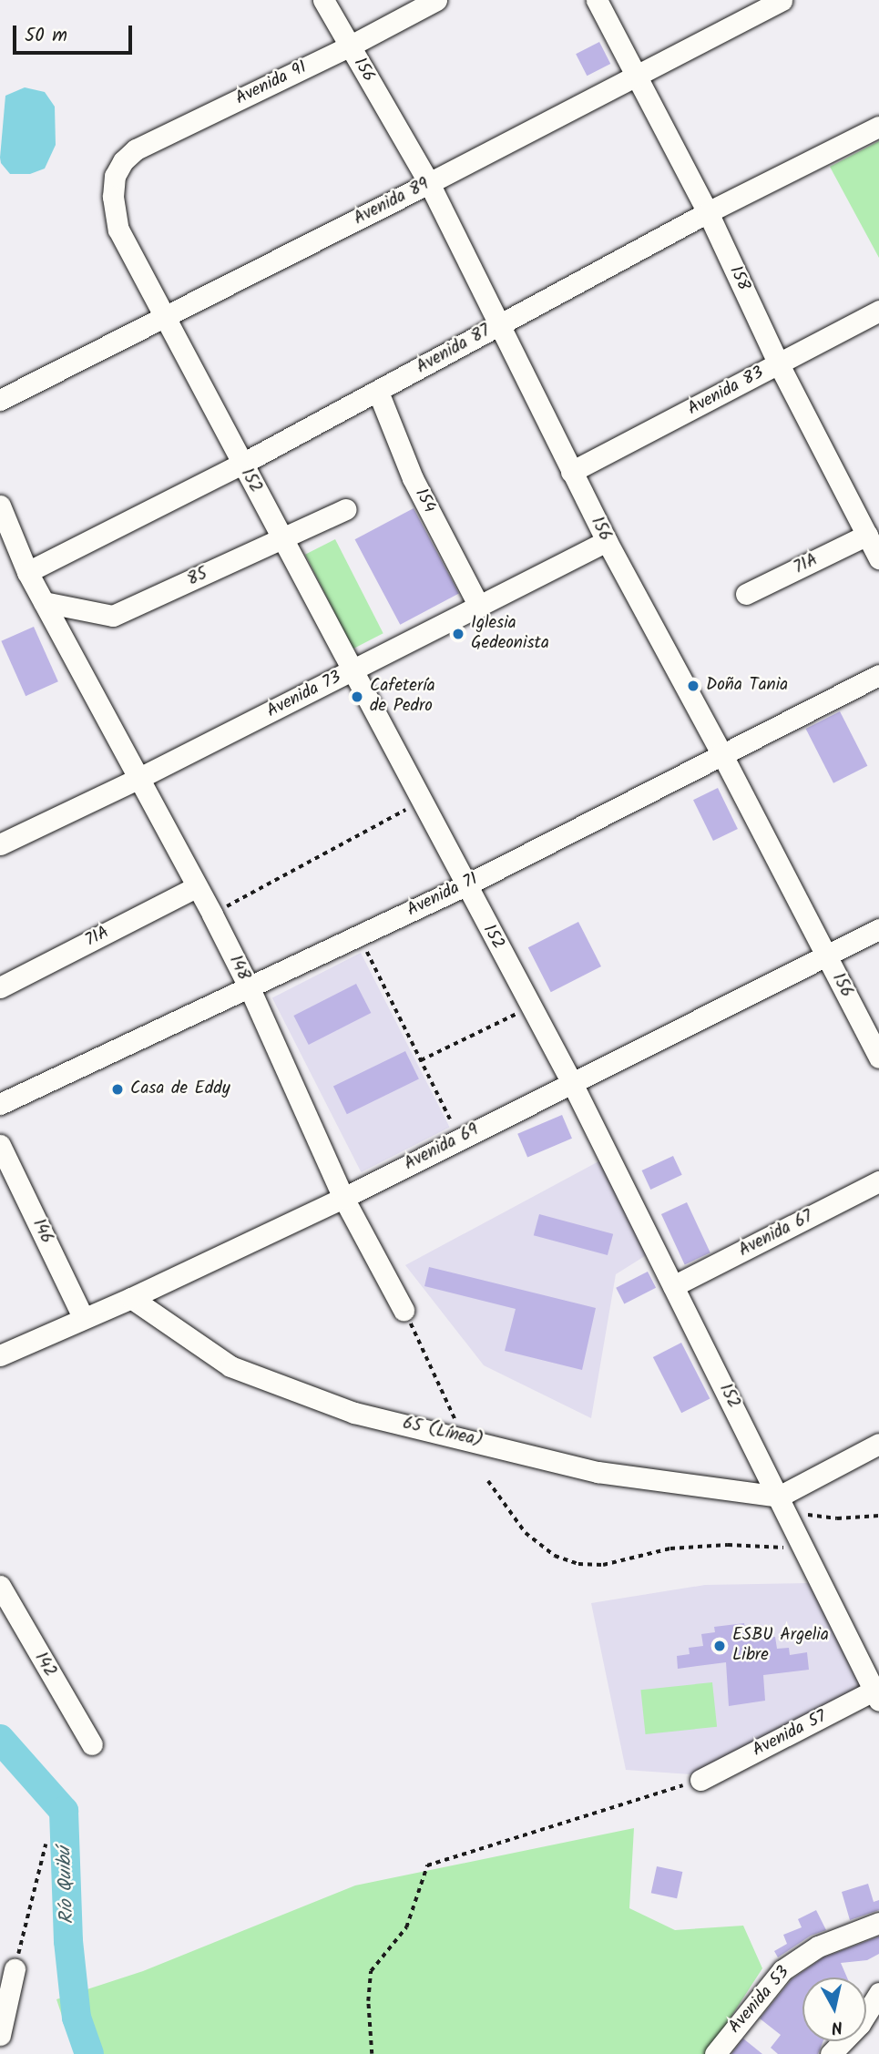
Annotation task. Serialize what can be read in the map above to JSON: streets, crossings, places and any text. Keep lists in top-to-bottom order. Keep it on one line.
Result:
{"streets":{"street":["156","Avenida 91","Avenida 89","158","Avenida 87","Avenida 83","152","154","71A","85","Avenida 73","Avenida 71","148","Avenida 69","146","Avenida 67","65 (Línea)","142","Avenida 57","Avenida 53"]},"crossings":[["156","Avenida 91"],["156","Avenida 89"],["156","Avenida 87"],["156","Avenida 83"],["156","Avenida 73"],["156","Avenida 71"],["156","Avenida 69"],["Avenida 91","152"],["Avenida 89","158"],["Avenida 89","152"],["158","Avenida 87"],["158","Avenida 83"],["158","71A"],["Avenida 87","152"],["Avenida 87","154"],["Avenida 87","148"],["152","85"],["152","Avenida 73"],["152","Avenida 71"],["152","Avenida 69"],["152","Avenida 67"],["152","65 (Línea)"],["152","Avenida 57"],["154","Avenida 73"],["71A","148"],["85","148"],["Avenida 73","148"],["Avenida 71","148"],["148","Avenida 69"],["Avenida 69","146"],["Avenida 69","65 (Línea)"]],"water":["Río Quibú"],"places":["Iglesia Gedeonista","Doña Tania","Cafetería de Pedro","Casa de Eddy","ESBU Argelia Libre"],"scale_bar":"50 m","north":"bottom"}
